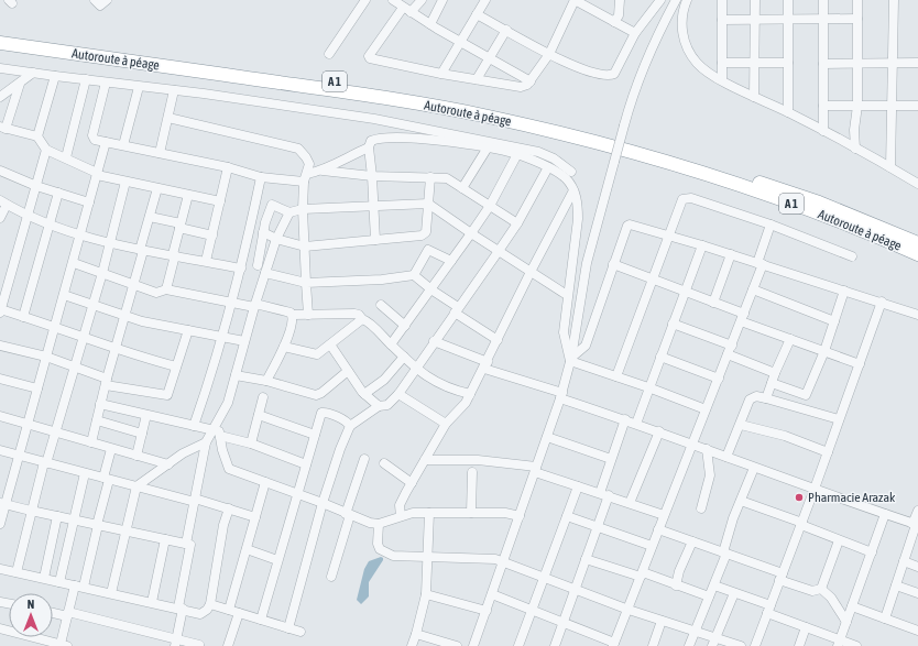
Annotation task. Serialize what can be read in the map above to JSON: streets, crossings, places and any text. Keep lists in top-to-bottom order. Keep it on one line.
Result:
{"streets":{"highway":["Autoroute à péage","A 1"]},"places":["Pharmacie Arazak"],"north":"top"}
